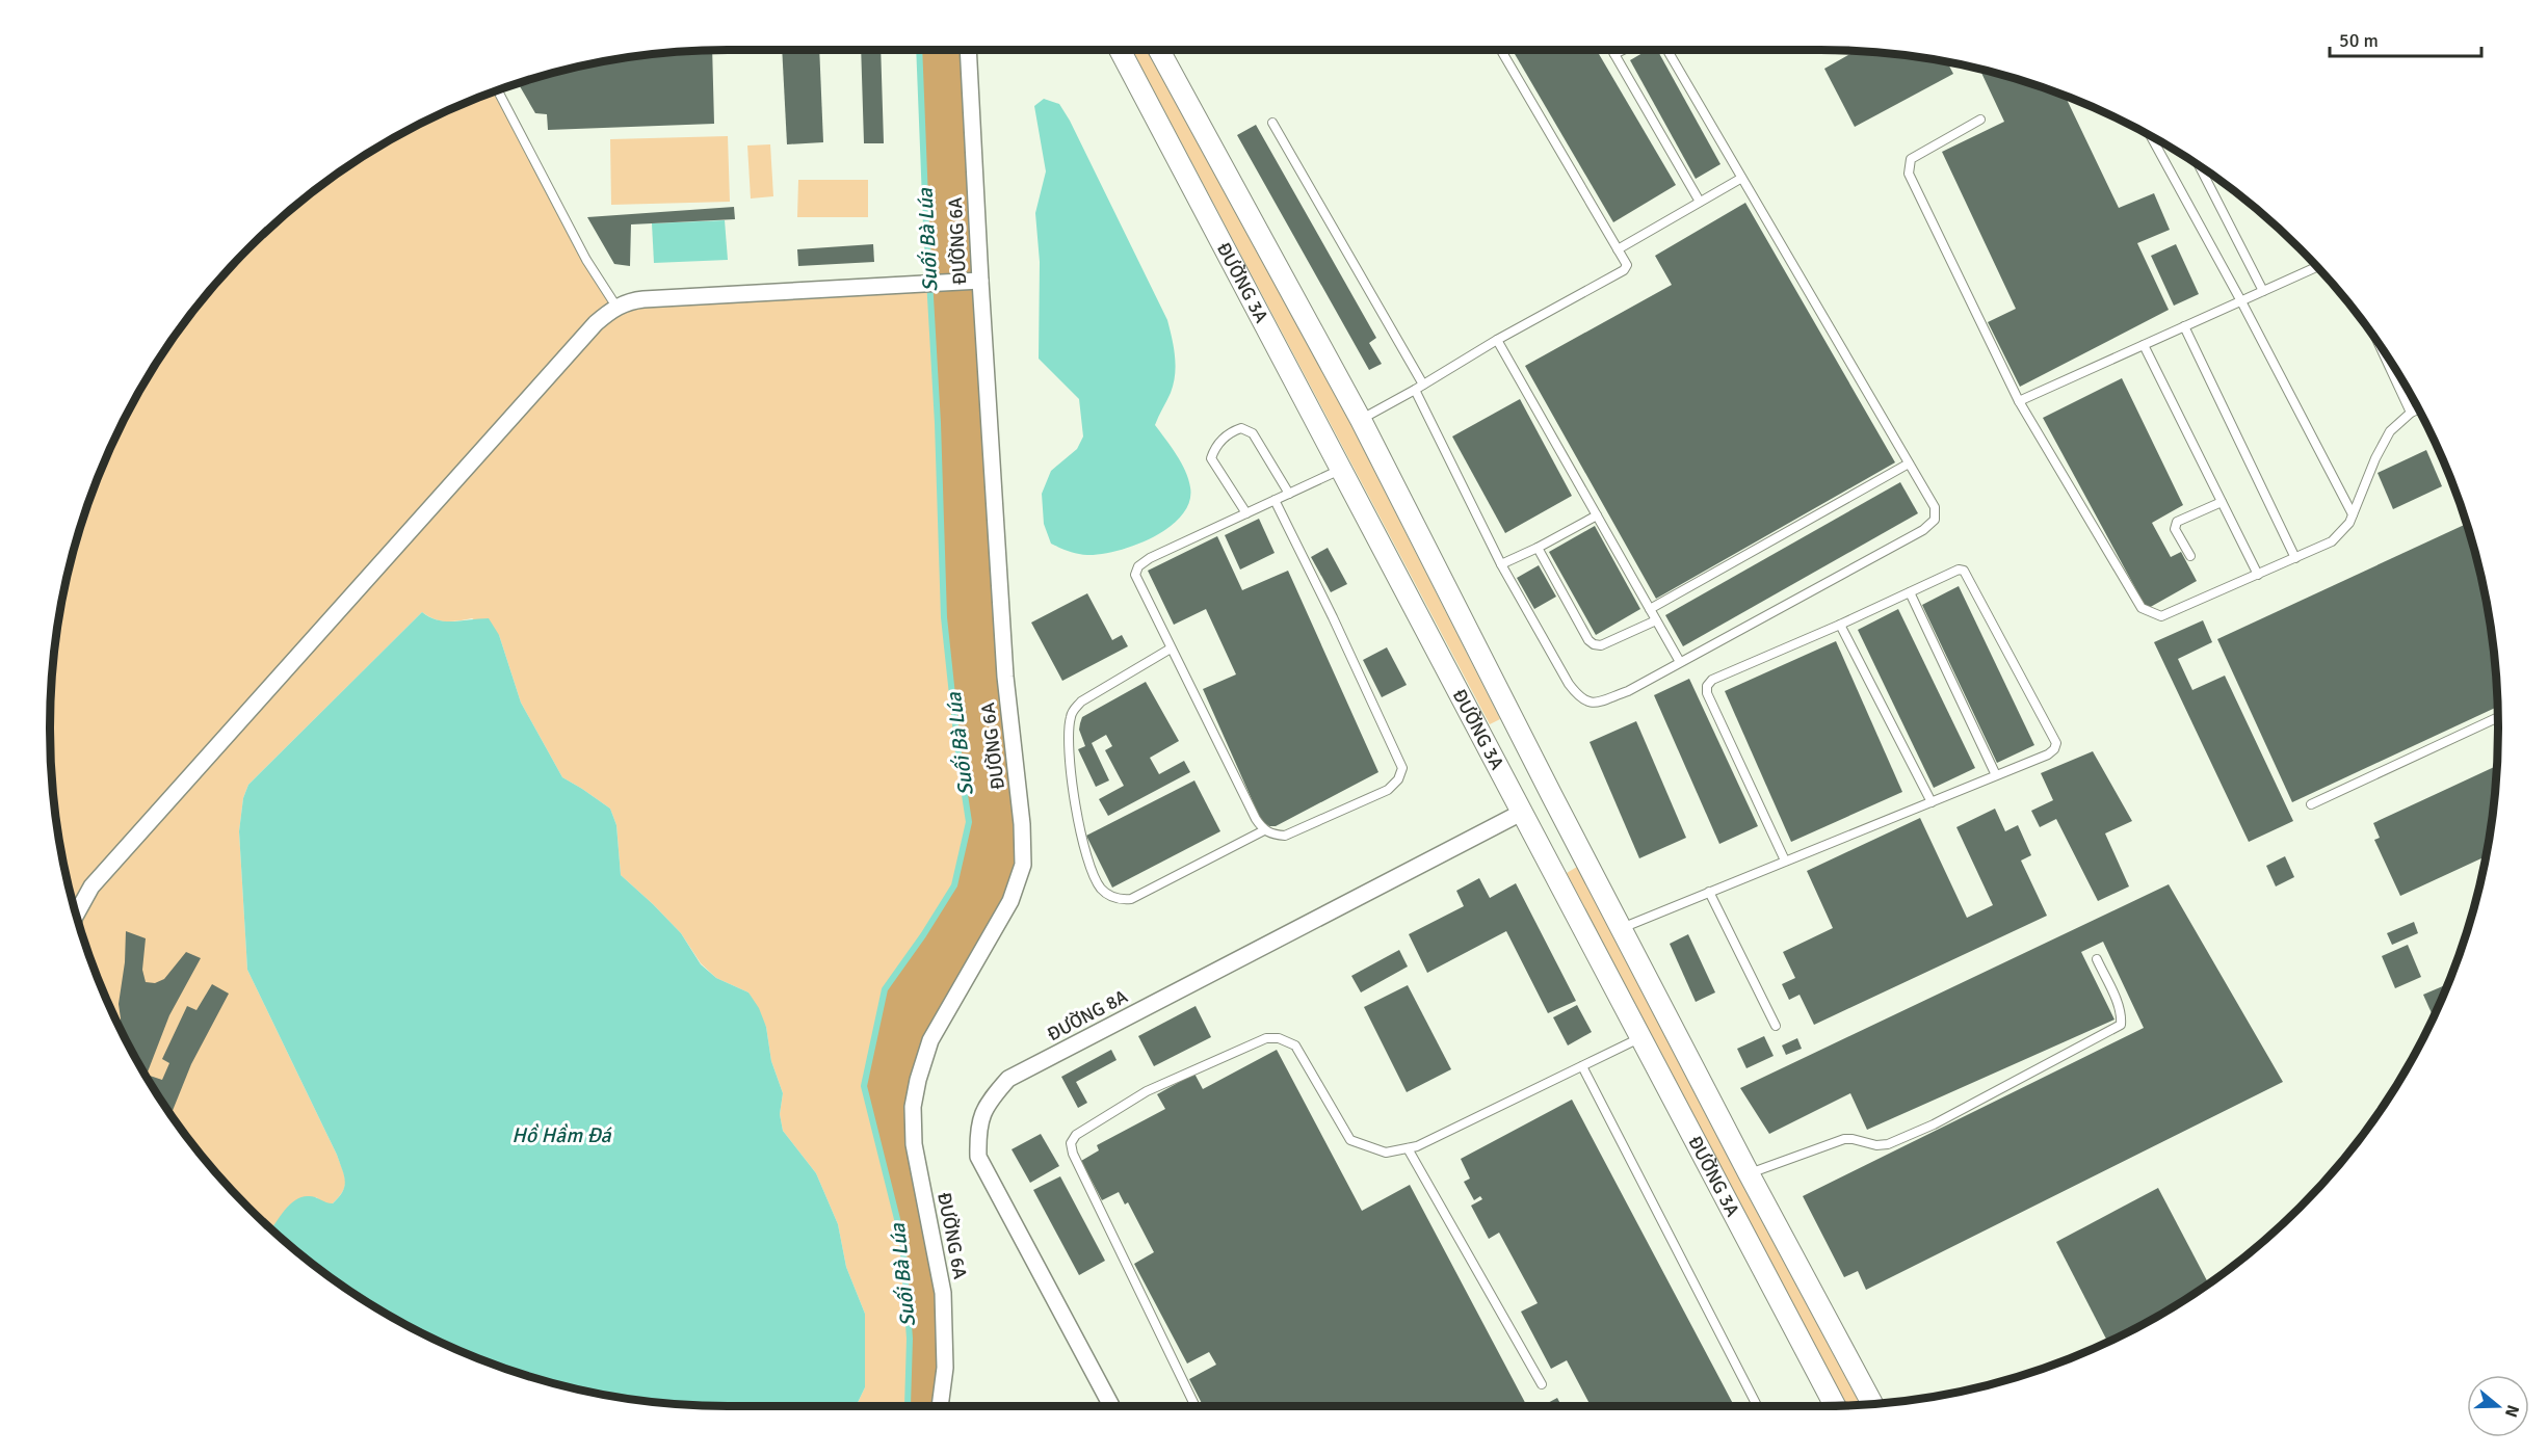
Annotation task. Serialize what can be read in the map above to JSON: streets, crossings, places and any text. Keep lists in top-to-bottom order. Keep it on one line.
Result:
{"streets":{"street":["ĐƯỜNG 6A","ĐƯỜNG 3A","ĐƯỜNG 8A"]},"crossings":[["ĐƯỜNG 3A","ĐƯỜNG 8A"]],"water":["Suối Bà Lúa","Hồ Hầm Đá"],"scale_bar":"50 m","north":"right"}
